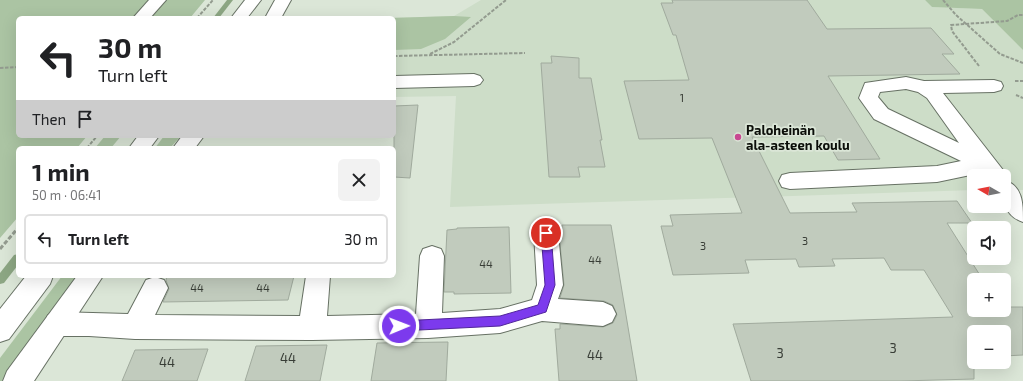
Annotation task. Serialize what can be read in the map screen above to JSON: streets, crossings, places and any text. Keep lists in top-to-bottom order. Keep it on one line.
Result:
{"places":["Paloheinän ala-asteen koulu"],"house_numbers":["1","3","3","44","44","44","44","3","3","44","44","44"],"north":"left","page":{"turn":["30 m","Turn left"],"then":"Then","heading":["1 min","50 m · 06:41"],"map_buttons":["+","−"],"list":[{"name":"Turn left","value":"30 m"}]}}
